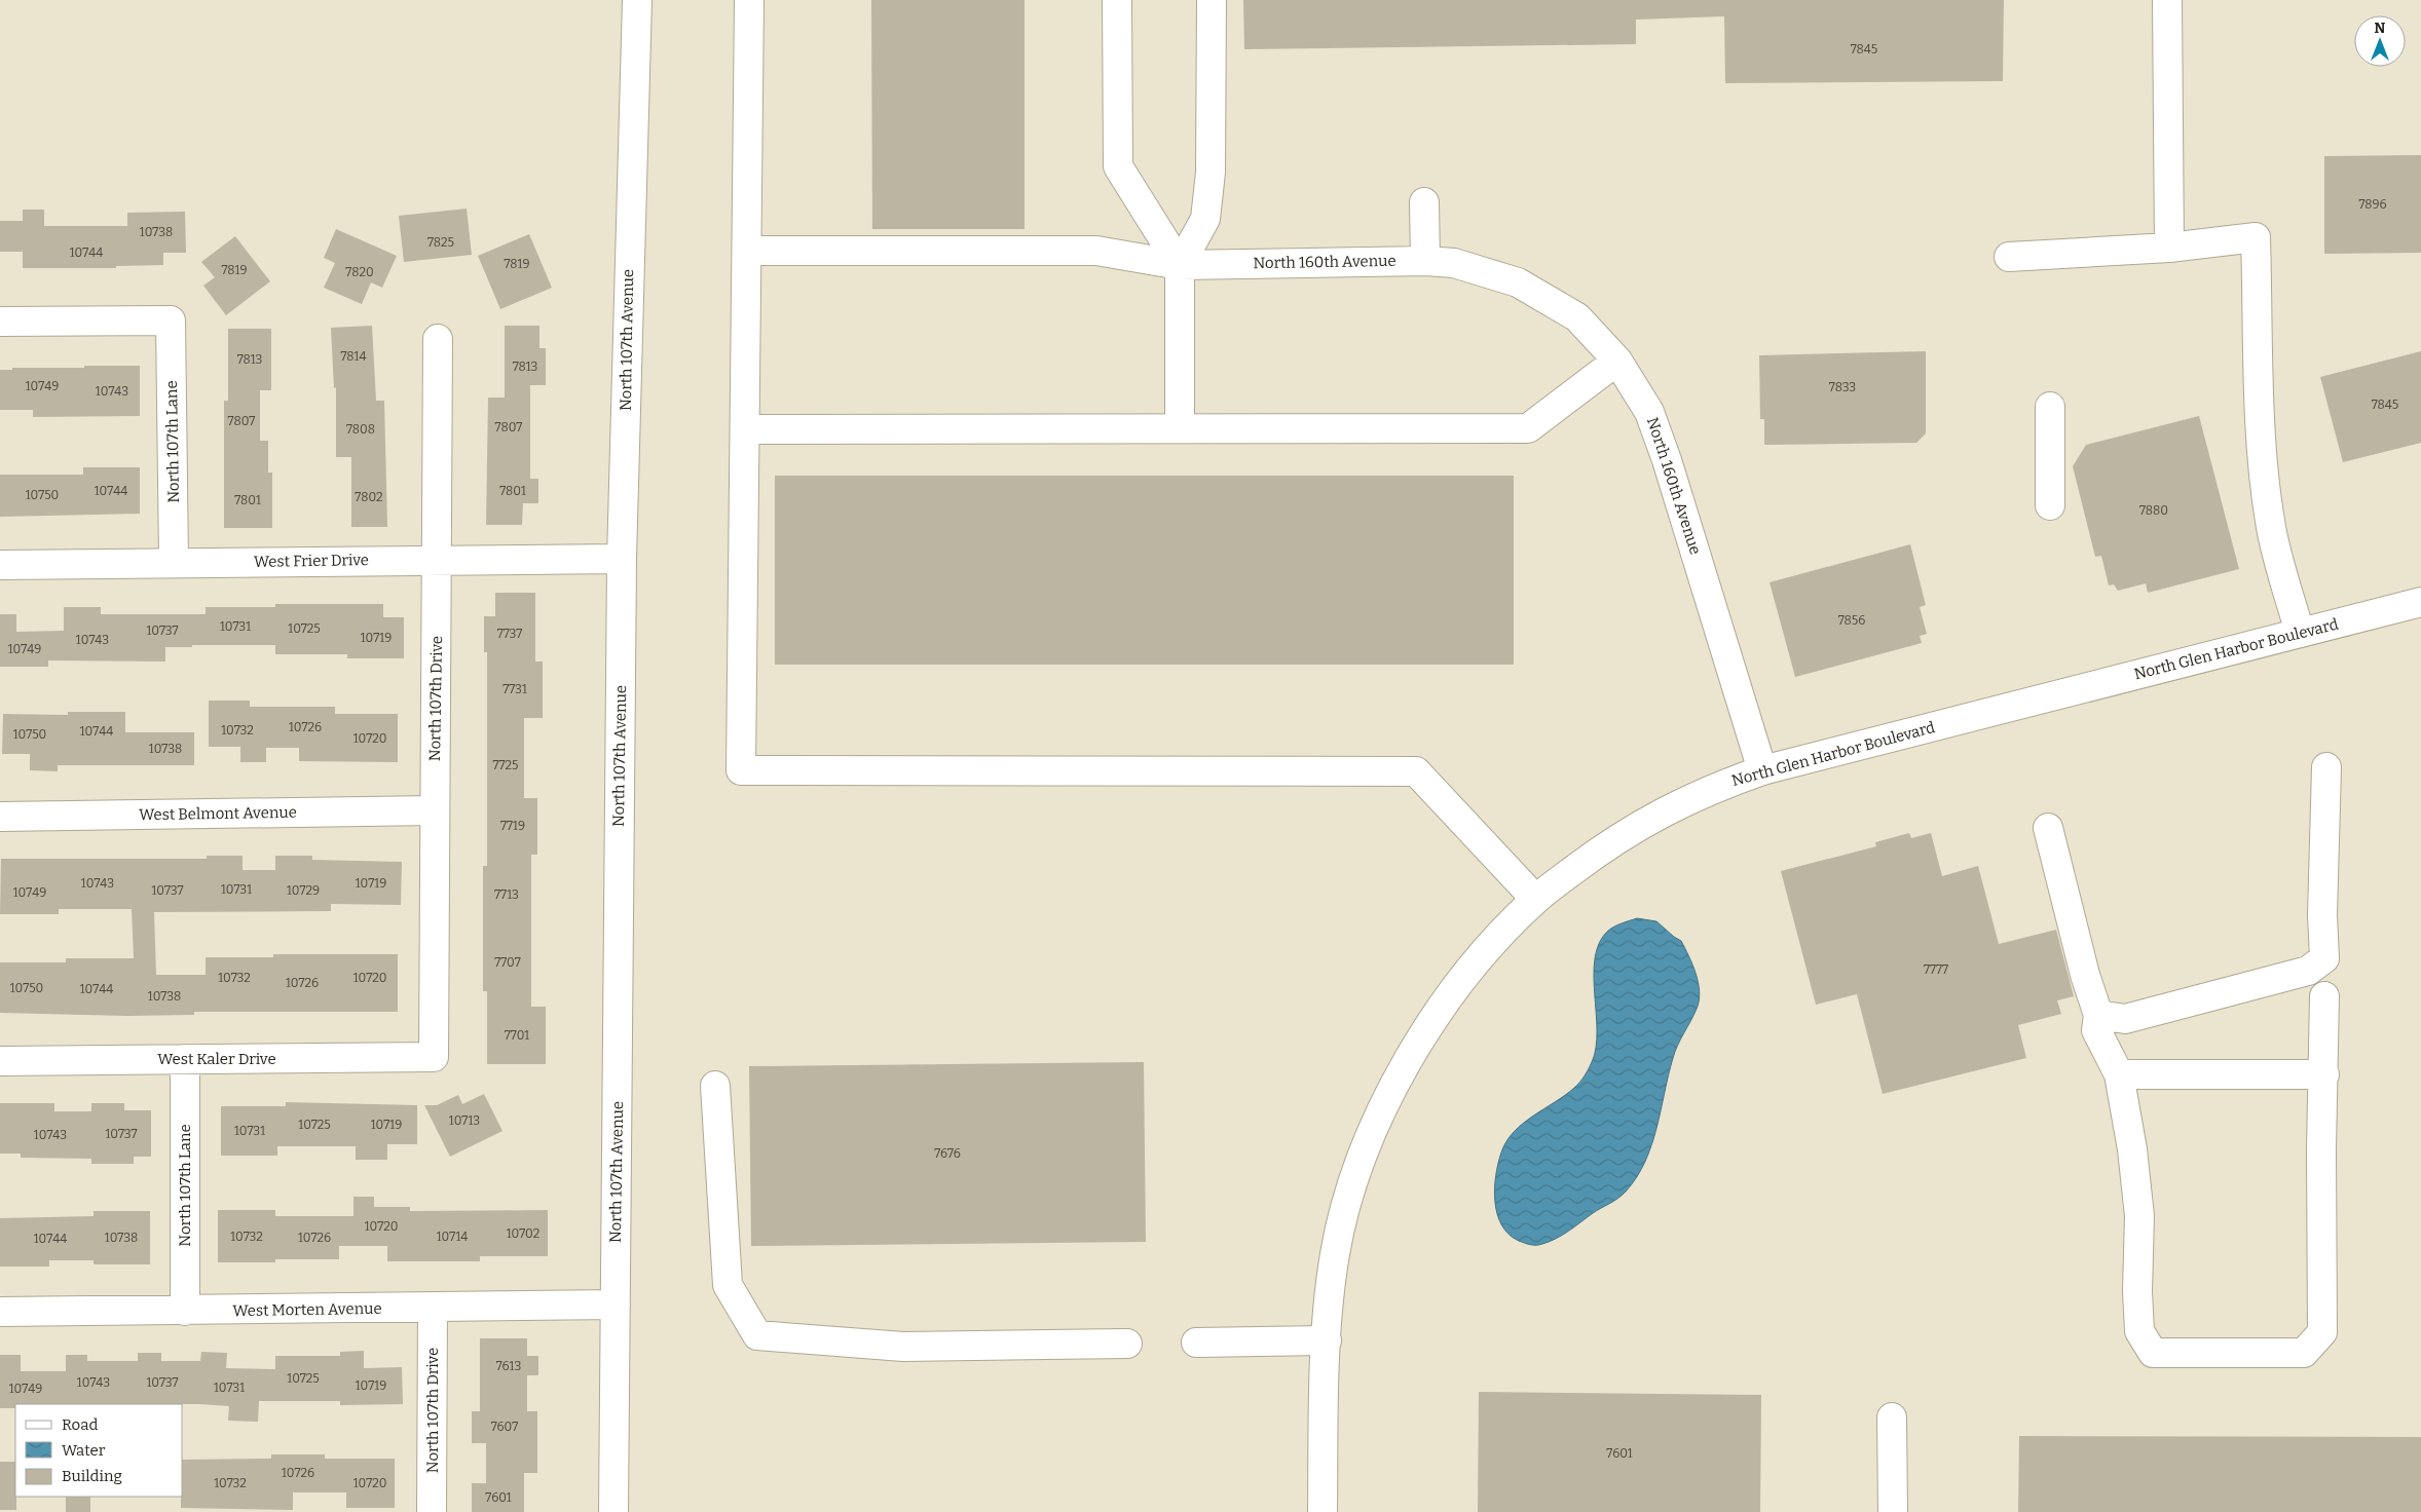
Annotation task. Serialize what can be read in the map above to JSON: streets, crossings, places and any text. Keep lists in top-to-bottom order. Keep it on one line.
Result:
{"streets":{"street":["North 160th Avenue","North 107th Avenue","North 107th Lane","West Frier Drive","North Glen Harbor Boulevard","North 107th Drive","West Belmont Avenue","West Kaler Drive","West Morten Avenue"]},"crossings":[["North 160th Avenue","North Glen Harbor Boulevard"],["North 107th Avenue","West Frier Drive"],["North 107th Avenue","West Morten Avenue"],["North 107th Lane","West Frier Drive"],["North 107th Lane","West Kaler Drive"],["North 107th Lane","West Morten Avenue"],["West Frier Drive","North 107th Drive"],["North 107th Drive","West Belmont Avenue"],["North 107th Drive","West Kaler Drive"],["North 107th Drive","West Morten Avenue"]],"house_numbers":["7845","7896","10738","7825","10744","7819","7819","7820","7814","7813","7813","10749","7833","10743","7845","7807","7807","7808","10744","7801","10750","7802","7801","7880","7856","10731","10725","10737","7737","10719","10743","10749","7731","10726","10732","10744","10750","10720","10738","7725","7719","10743","10719","10731","10737","10729","10749","7713","7707","7777","10732","10720","10726","10750","10744","10738","7701","10713","10725","10719","10731","10737","10743","7676","10720","10702","10732","10714","10738","10726","10744","7613","10725","10743","10737","10719","10731","10749","7607","7601","10726","10732","10720","7601"],"legend":["Road","Water","Building"],"north":"top"}
